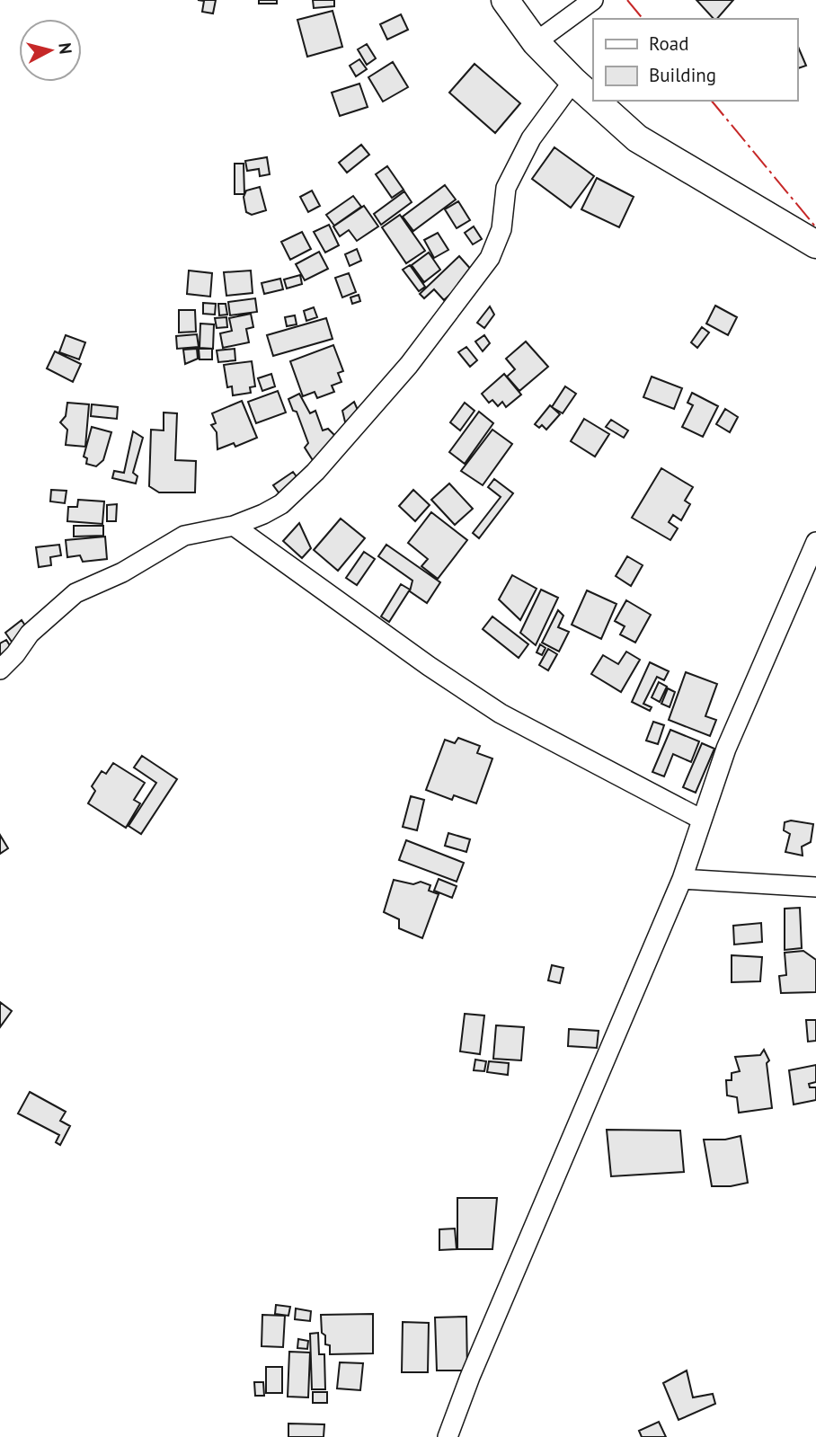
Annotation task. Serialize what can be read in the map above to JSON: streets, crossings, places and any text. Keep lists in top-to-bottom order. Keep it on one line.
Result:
{"legend":["Road","Building"],"north":"right"}
